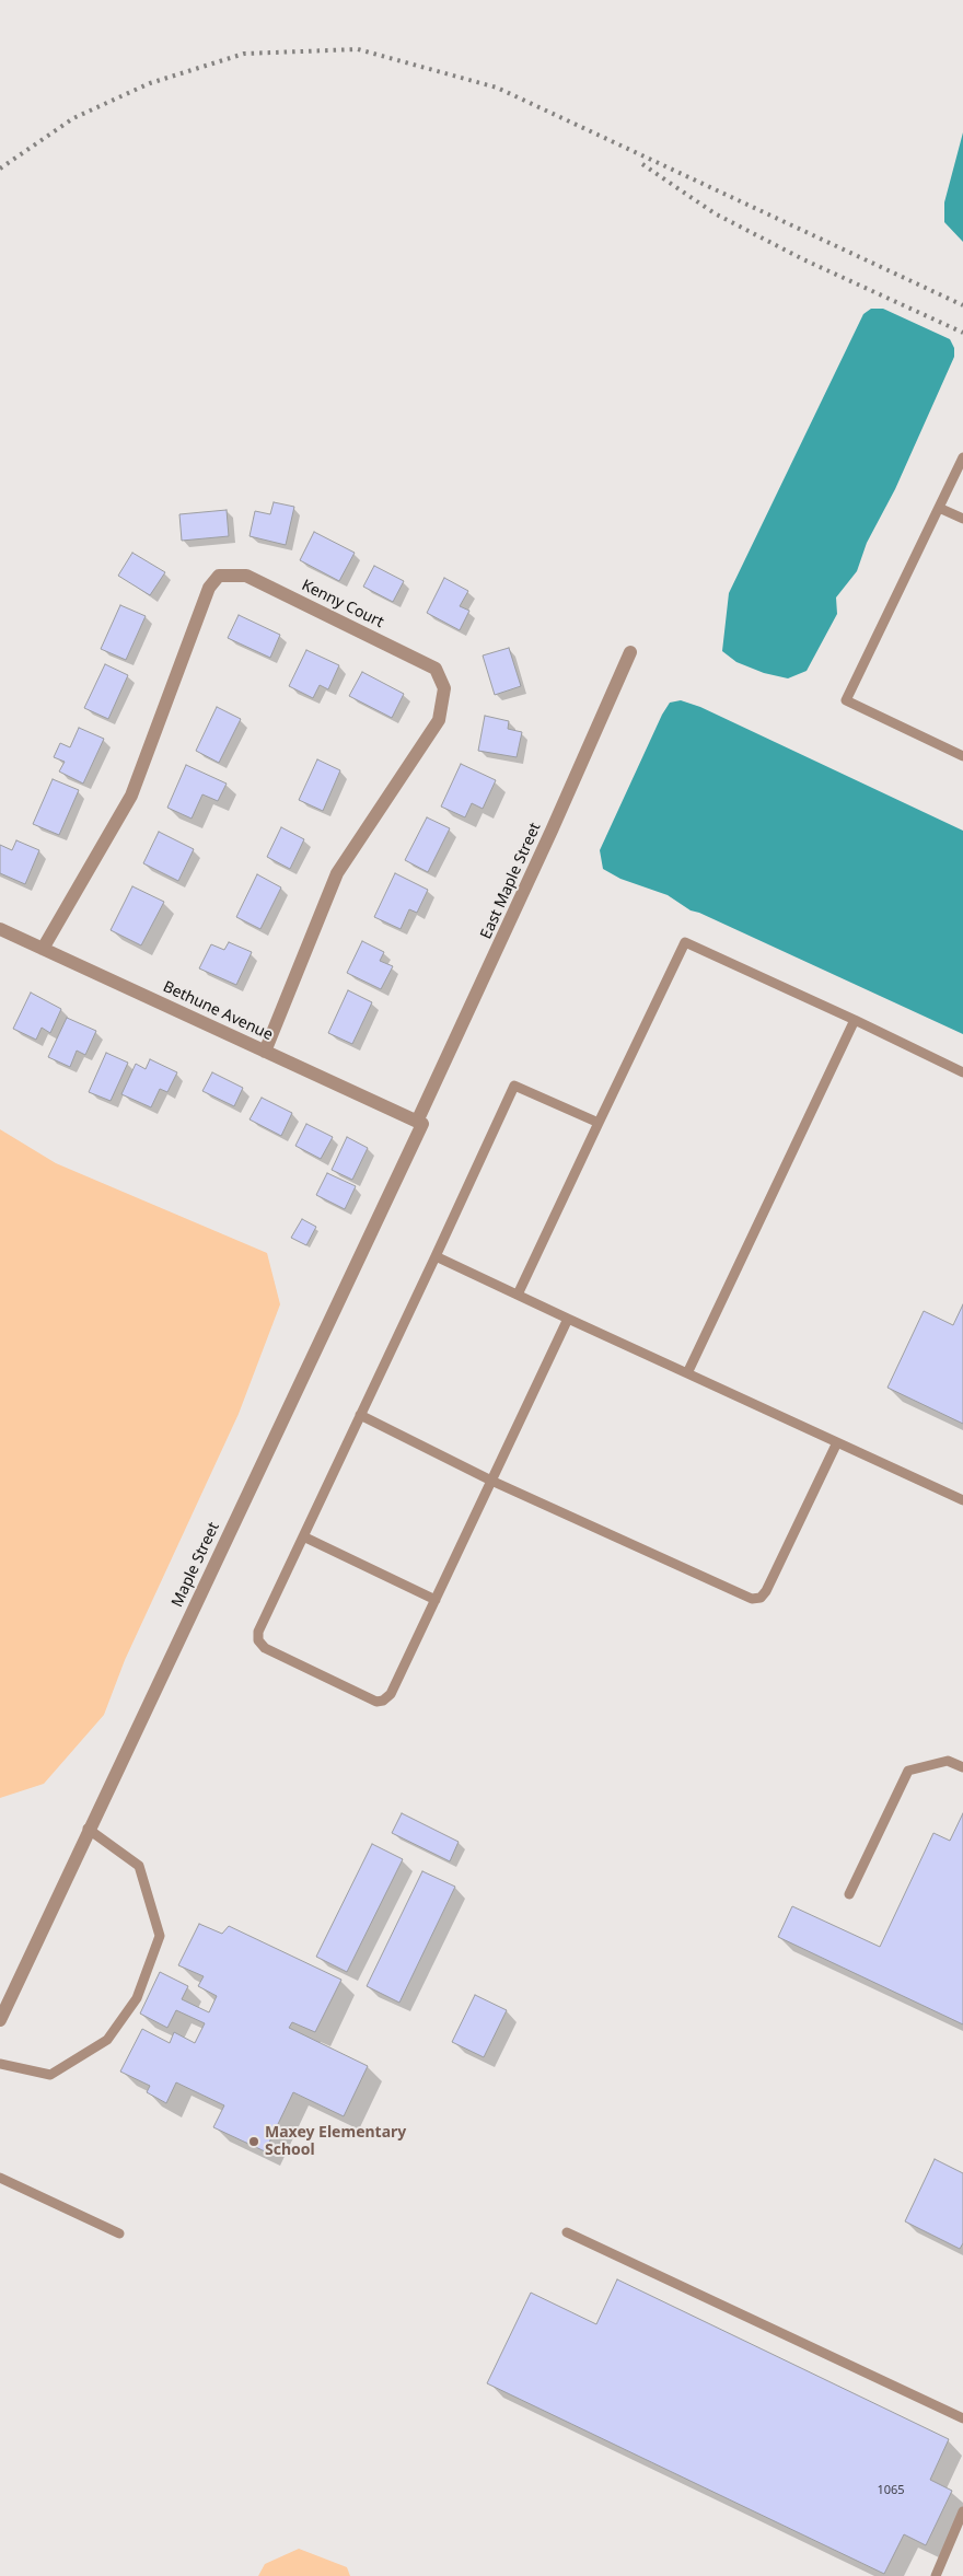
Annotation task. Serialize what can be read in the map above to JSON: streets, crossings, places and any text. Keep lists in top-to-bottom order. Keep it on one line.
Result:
{"streets":{"street":["Kenny Court","East Maple Street","Bethune Avenue","Maple Street"]},"crossings":[["Kenny Court","Bethune Avenue"],["East Maple Street","Bethune Avenue"],["East Maple Street","Maple Street"],["Bethune Avenue","Maple Street"]],"places":["Maxey Elementary School"],"house_numbers":["1065"]}
